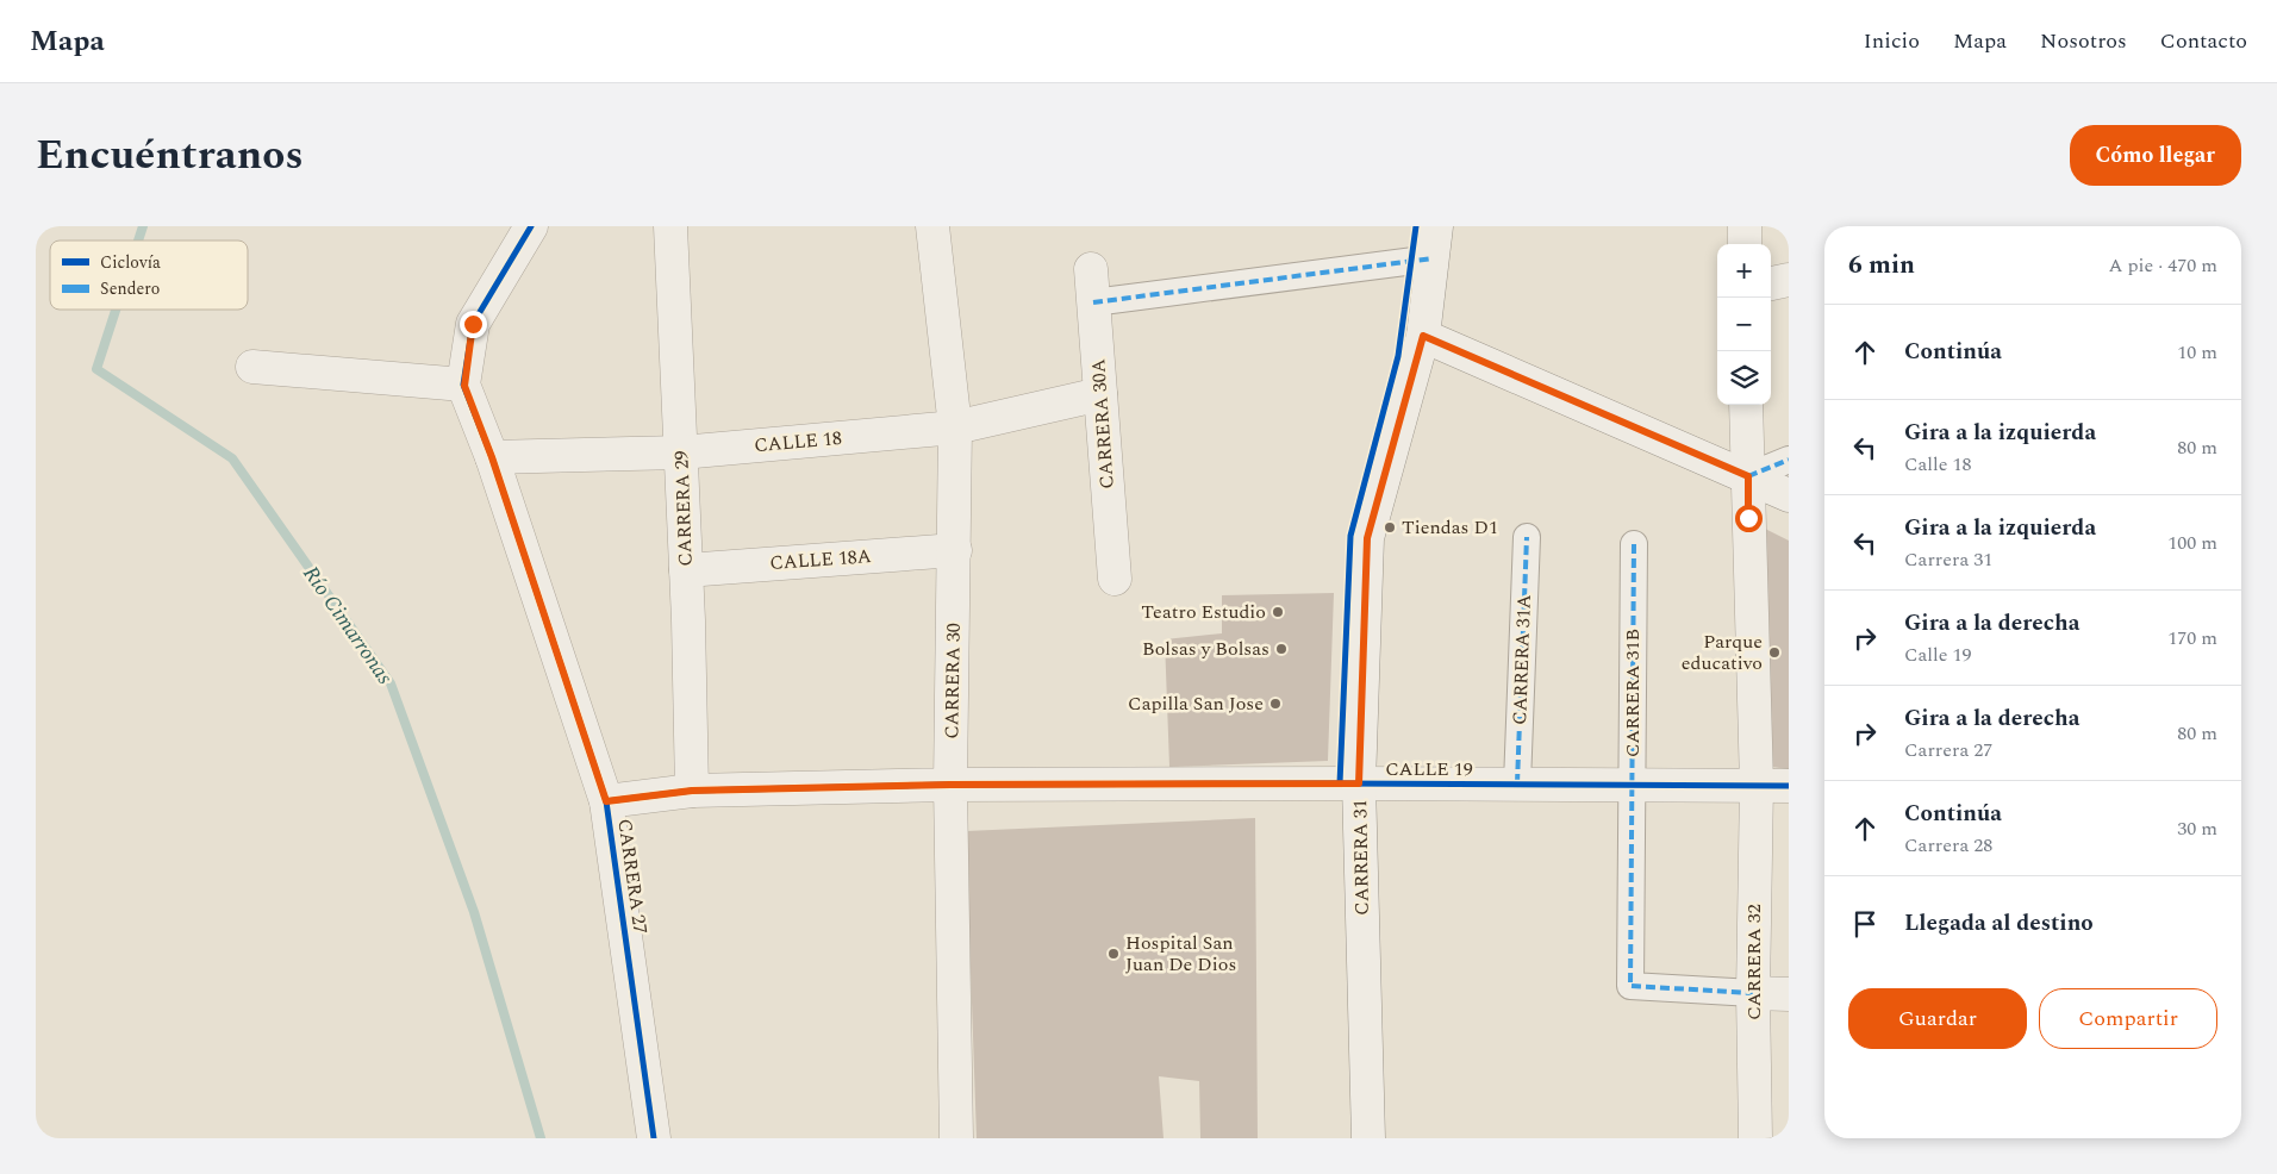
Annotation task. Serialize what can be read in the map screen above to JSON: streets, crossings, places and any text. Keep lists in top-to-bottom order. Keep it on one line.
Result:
{"streets":{"street":["CARRERA 30A","CALLE 18","CARRERA 29","CALLE 18A","CARRERA 31A","CARRERA 30","CARRERA 31B","CALLE 19","CARRERA 31","CARRERA 27","CARRERA 32"]},"crossings":[["CARRERA 30A","CALLE 18"],["CALLE 18","CARRERA 29"],["CALLE 18","CARRERA 30"],["CALLE 18","CARRERA 27"],["CARRERA 29","CALLE 18A"],["CARRERA 29","CALLE 19"],["CALLE 18A","CARRERA 30"],["CARRERA 31A","CALLE 19"],["CARRERA 30","CALLE 19"],["CARRERA 31B","CALLE 19"],["CARRERA 31B","CARRERA 32"],["CALLE 19","CARRERA 31"],["CALLE 19","CARRERA 27"],["CALLE 19","CARRERA 32"]],"water":["Río Cimarronas"],"places":["Tiendas D1","Teatro Estudio","Bolsas y Bolsas","Parque educativo","Capilla San Jose","Hospital San Juan De Dios"],"legend":["Ciclovía","Sendero"],"page":{"header":"Mapa","nav":["Inicio","Mapa","Nosotros","Contacto"],"title":"Encuéntranos","buttons":["Cómo llegar",["Guardar","Compartir"]],"heading":["6 min","A pie · 470 m"],"map_buttons":["+","−"],"list":[["Continúa","10 m"],["Gira a la izquierda","Calle 18","80 m"],["Gira a la izquierda","Carrera 31","100 m"],["Gira a la derecha","Calle 19","170 m"],["Gira a la derecha","Carrera 27","80 m"],["Continúa","Carrera 28","30 m"],"Llegada al destino"]}}
